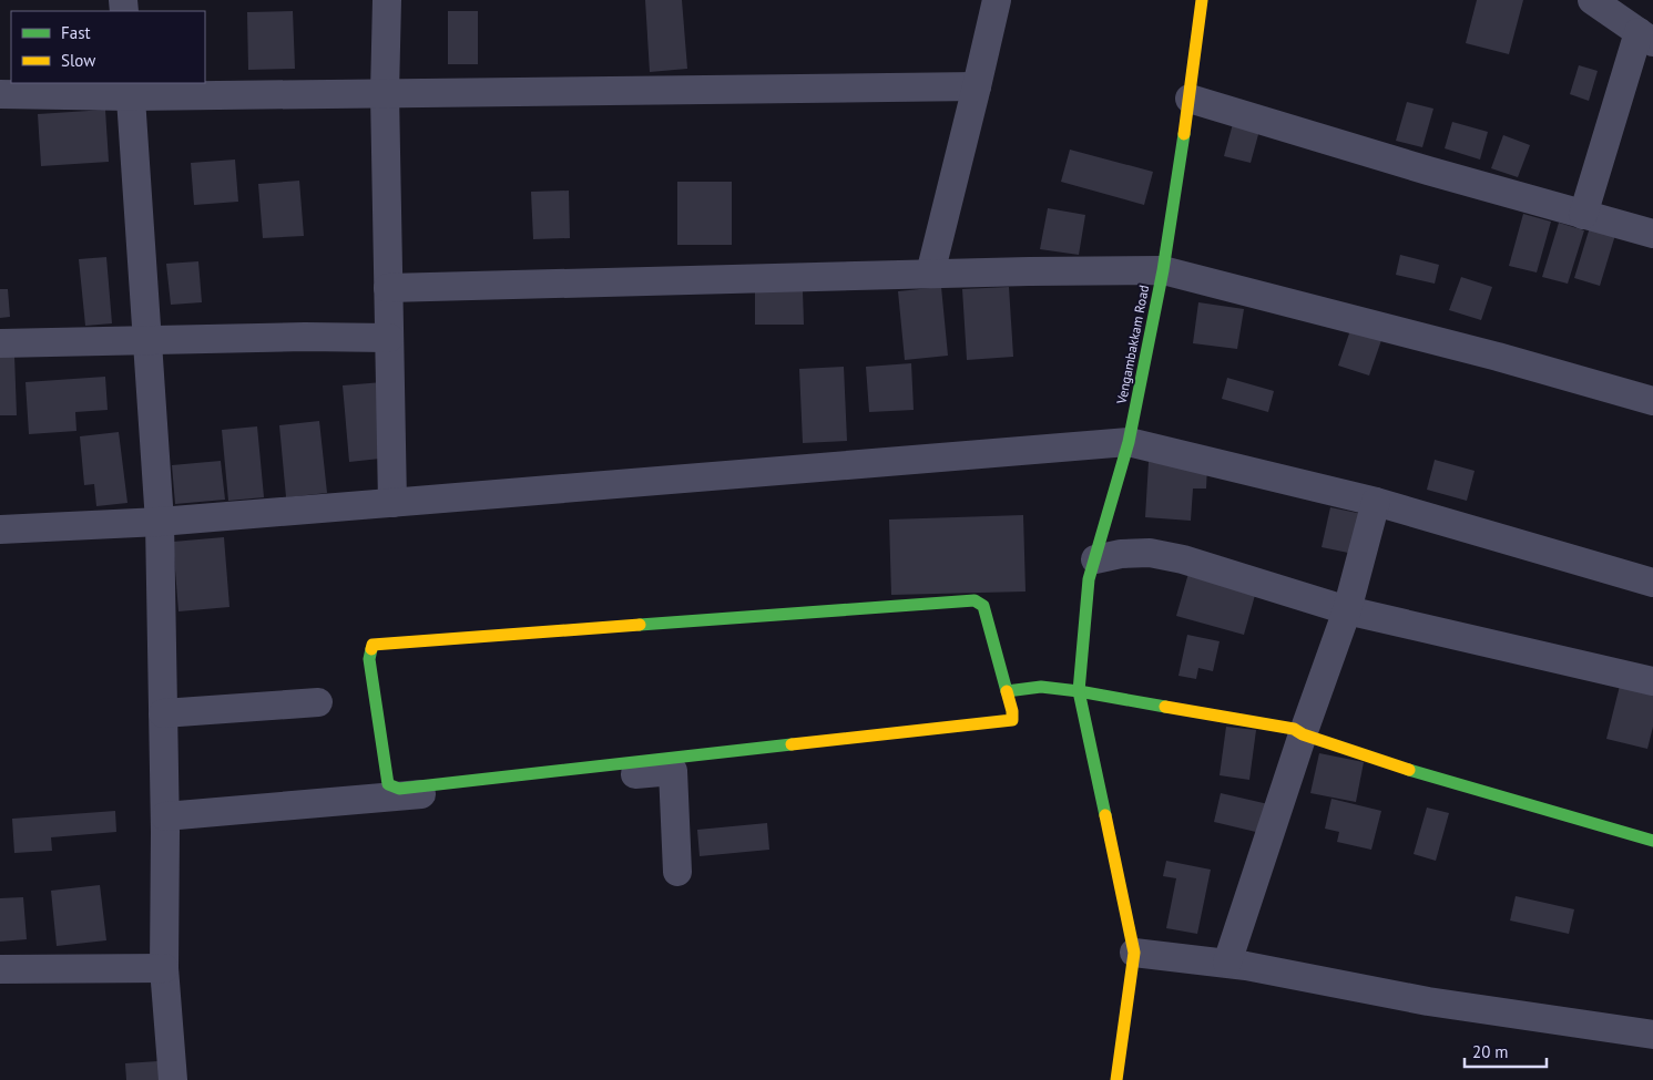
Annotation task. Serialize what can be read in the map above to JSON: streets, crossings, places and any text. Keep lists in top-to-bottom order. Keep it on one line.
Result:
{"streets":{"street":["Vengambakkam Road"]},"legend":["Fast","Slow"],"scale_bar":"20 m"}
